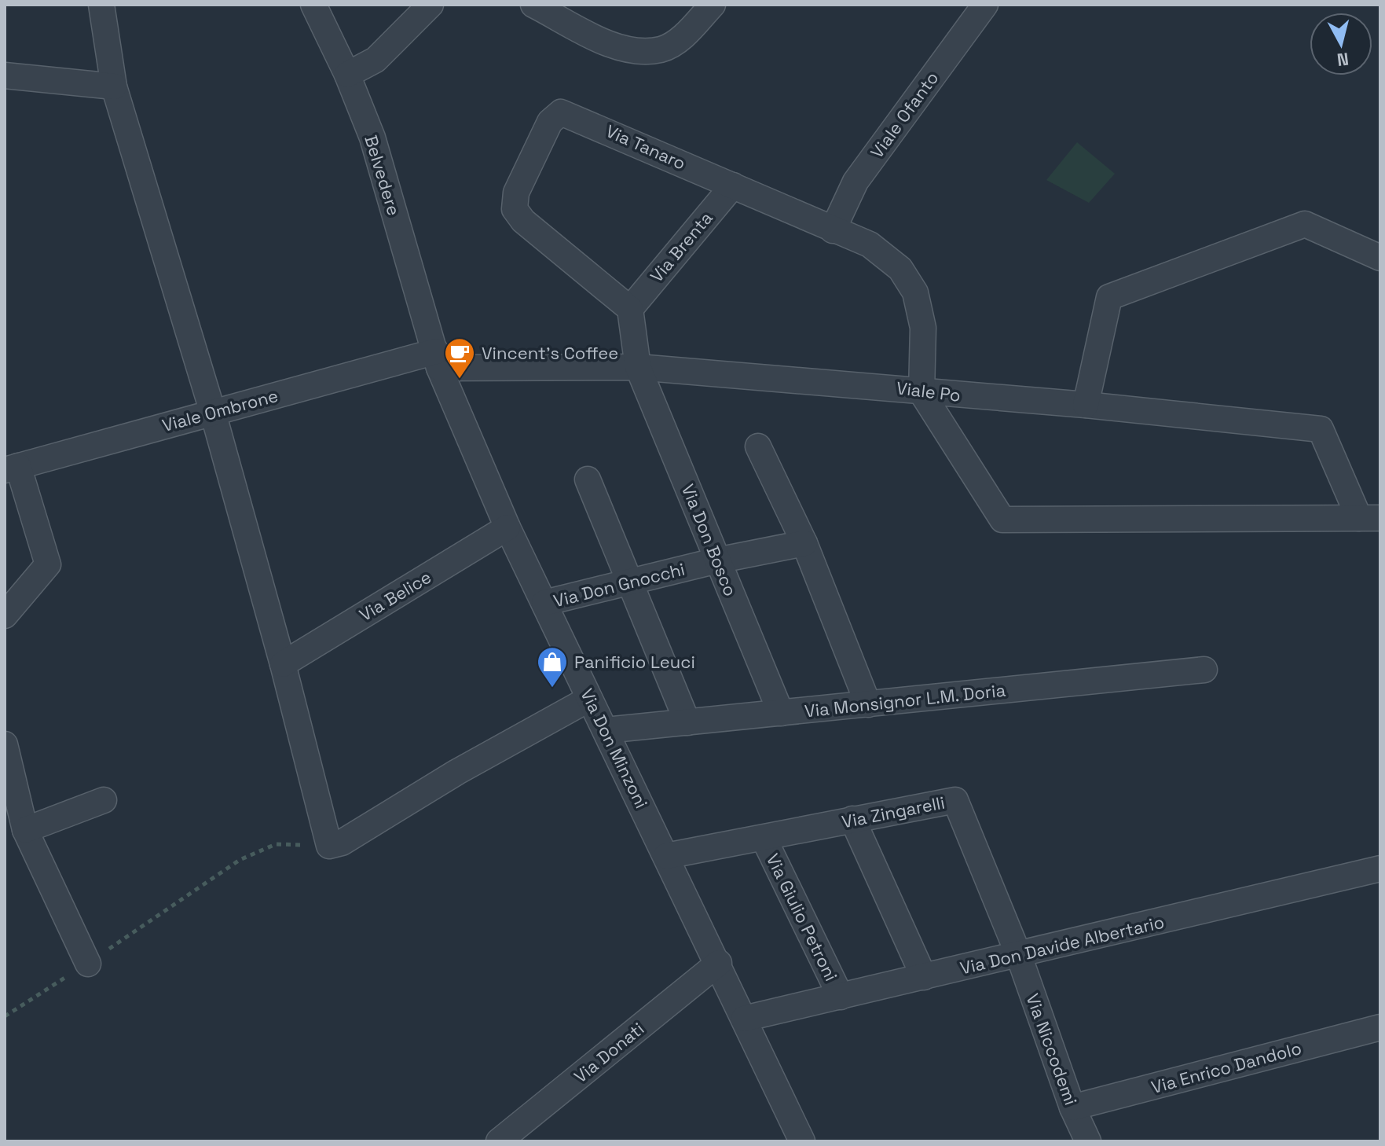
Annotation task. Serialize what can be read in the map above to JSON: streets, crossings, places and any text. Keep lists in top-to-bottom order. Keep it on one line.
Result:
{"streets":{"street":["Viale Ofanto","Via Tanaro","Belvedere","Via Brenta","Viale Po","Viale Ombrone","Via Don Bosco","Via Don Gnocchi","Via Belice","Via Monsignor L.M. Doria","Via Don Minzoni","Via Zingarelli","Via Giulio Petroni","Via Don Davide Albertario","Via Niccodemi","Via Donati","Via Enrico Dandolo"]},"crossings":[["Viale Ofanto","Via Tanaro"],["Via Tanaro","Via Brenta"],["Via Tanaro","Viale Po"],["Belvedere","Viale Po"],["Belvedere","Viale Ombrone"],["Belvedere","Via Don Minzoni"],["Viale Po","Viale Ombrone"],["Viale Po","Via Don Bosco"],["Viale Po","Via Don Minzoni"],["Viale Ombrone","Via Don Minzoni"],["Via Don Bosco","Via Don Gnocchi"],["Via Don Bosco","Via Monsignor L.M. Doria"],["Via Don Gnocchi","Via Don Minzoni"],["Via Belice","Via Don Minzoni"],["Via Monsignor L.M. Doria","Via Don Minzoni"],["Via Don Minzoni","Via Zingarelli"],["Via Don Minzoni","Via Don Davide Albertario"],["Via Don Minzoni","Via Donati"],["Via Zingarelli","Via Giulio Petroni"],["Via Zingarelli","Via Don Davide Albertario"],["Via Zingarelli","Via Niccodemi"],["Via Giulio Petroni","Via Don Davide Albertario"],["Via Don Davide Albertario","Via Niccodemi"],["Via Niccodemi","Via Enrico Dandolo"]],"places":{"cafe":["Vincent's Coffee"],"shop":["Panificio Leuci"]},"north":"bottom"}
